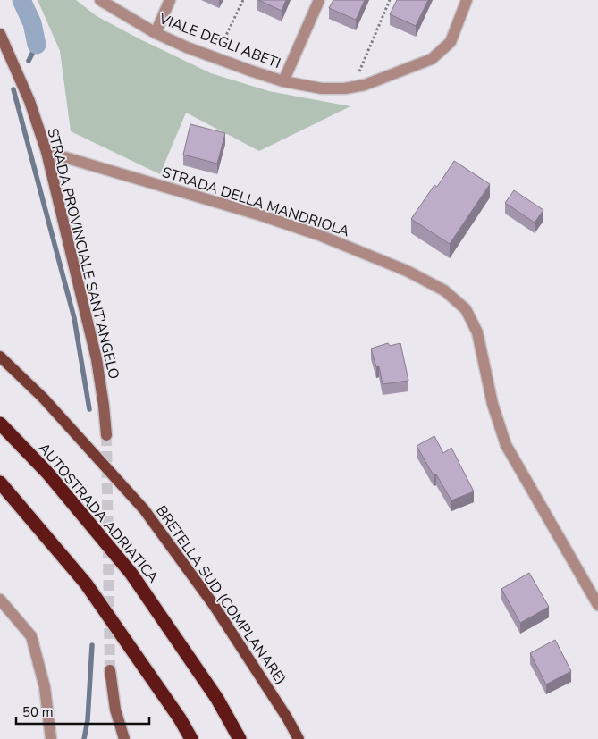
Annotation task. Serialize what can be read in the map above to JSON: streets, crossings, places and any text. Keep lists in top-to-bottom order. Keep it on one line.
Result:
{"streets":{"highway":["AUTOSTRADA ADRIATICA"],"main road":["STRADA PROVINCIALE SANT'ANGELO","BRETELLA SUD (COMPLANARE)"],"street":["VIALE DEGLI ABETI","STRADA DELLA MANDRIOLA"]},"crossings":[["STRADA DELLA MANDRIOLA","STRADA PROVINCIALE SANT'ANGELO"]],"scale_bar":"50 m"}
